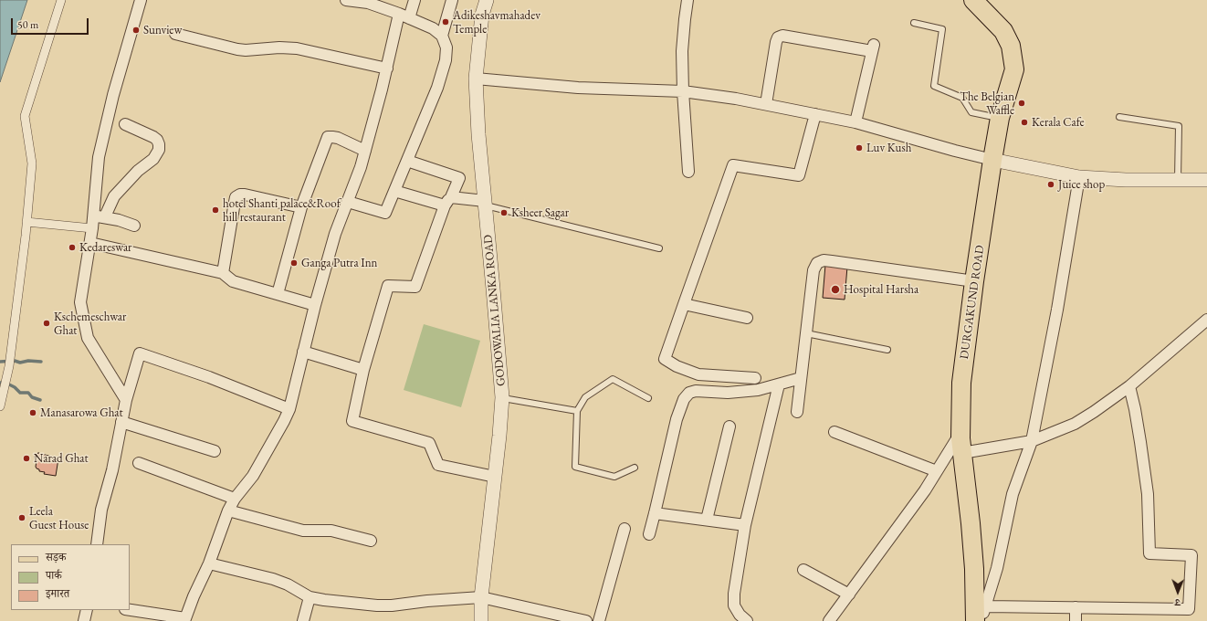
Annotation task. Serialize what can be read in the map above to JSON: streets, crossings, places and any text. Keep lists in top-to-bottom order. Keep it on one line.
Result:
{"streets":{"main road":["DURGAKUND ROAD"],"street":["GODOWALIA LANKA ROAD"]},"places":["Adikeshavmahadev Temple","Sunview","The Belgian Waffle","Kerala Cafe","Luv Kush","Juice shop","hotel Shanti palace&Roof hill restaurant","Ksheer Sagar","Kedareswar","Ganga Putra Inn","Hospital Harsha","Kschemeschwar Ghat","Manasarowa Ghat","Narad Ghat","Leela Guest House"],"legend":["सड़क","पार्क","इमारत"],"scale_bar":"50 m","north":"bottom"}
